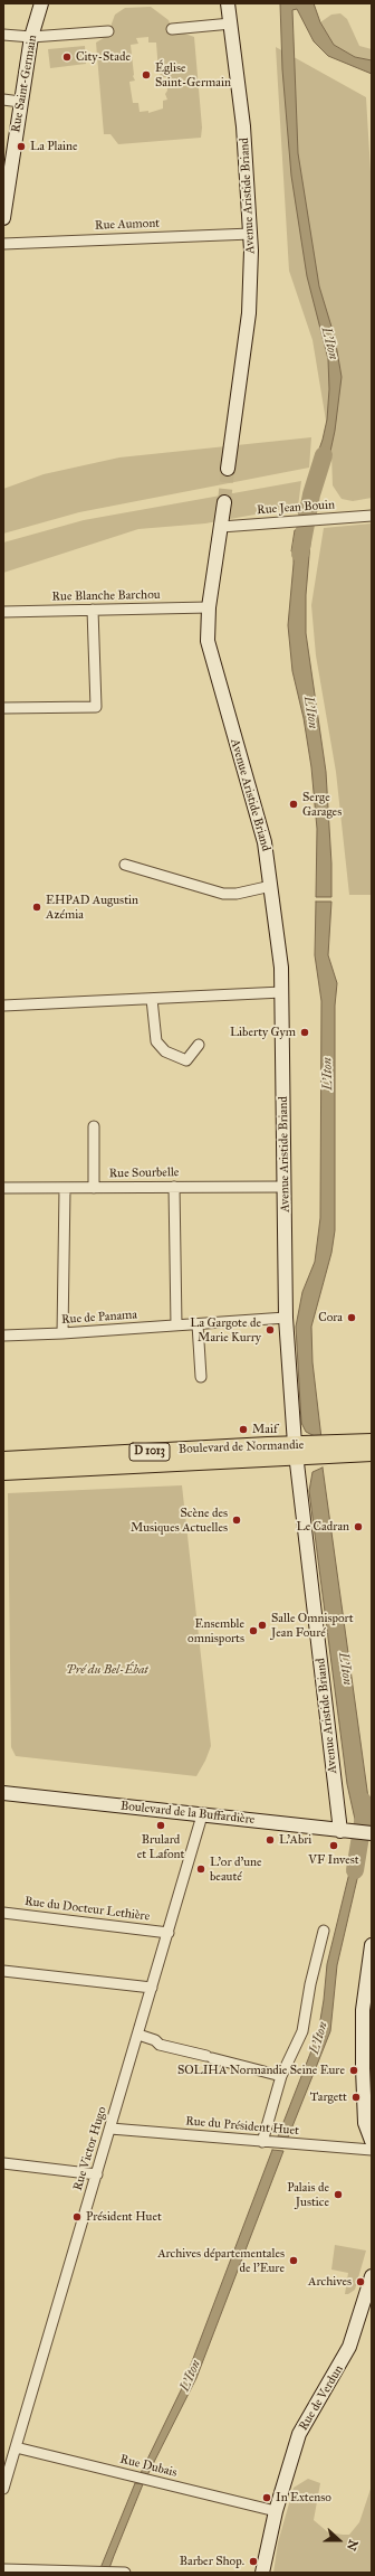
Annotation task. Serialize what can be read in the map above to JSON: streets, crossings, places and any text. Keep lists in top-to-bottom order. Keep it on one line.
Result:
{"streets":{"main road":["Rue Saint-Germain","Avenue Aristide Briand","Boulevard de Normandie","D 1013","Boulevard de la Buffardière","Rue de Verdun"],"street":["Rue Aumont","Rue Jean Bouin","Rue Blanche Barchou","Rue Sourbelle","Rue de Panama","Rue du Docteur Lethière","Rue du Président Huet","Rue Victor Hugo","Rue Dubais"]},"crossings":[["Avenue Aristide Briand","Rue Aumont"],["Avenue Aristide Briand","Rue Jean Bouin"],["Avenue Aristide Briand","Rue Blanche Barchou"],["Avenue Aristide Briand","Rue Sourbelle"],["Avenue Aristide Briand","Rue de Panama"],["Avenue Aristide Briand","Boulevard de Normandie"],["Avenue Aristide Briand","Boulevard de la Buffardière"],["Boulevard de la Buffardière","Rue Victor Hugo"],["Rue du Docteur Lethière","Rue Victor Hugo"],["Rue du Président Huet","Rue Victor Hugo"],["Rue Victor Hugo","Rue Dubais"],["Rue de Verdun","Rue Dubais"]],"water":["L'Iton"],"parks":["Pré du Bel-Ébat"],"places":["City-Stade","Église Saint-Germain","La Plaine","Serge Garages","EHPAD Augustin Azémia","Liberty Gym","Cora","La Gargote de Marie Kurry","Maif","Scène des Musiques Actuelles","Le Cadran","Salle Omnisport Jean Fouré","Ensemble omnisports","Brulard et Lafont","L'Abri","VF Invest","L'or d'une beauté","SOLIHA Normandie Seine Eure","Targett","Palais de Justice","Président Huet","Archives départementales de l'Eure","Archives","In Extenso","Barber Shop."],"north":"right"}
